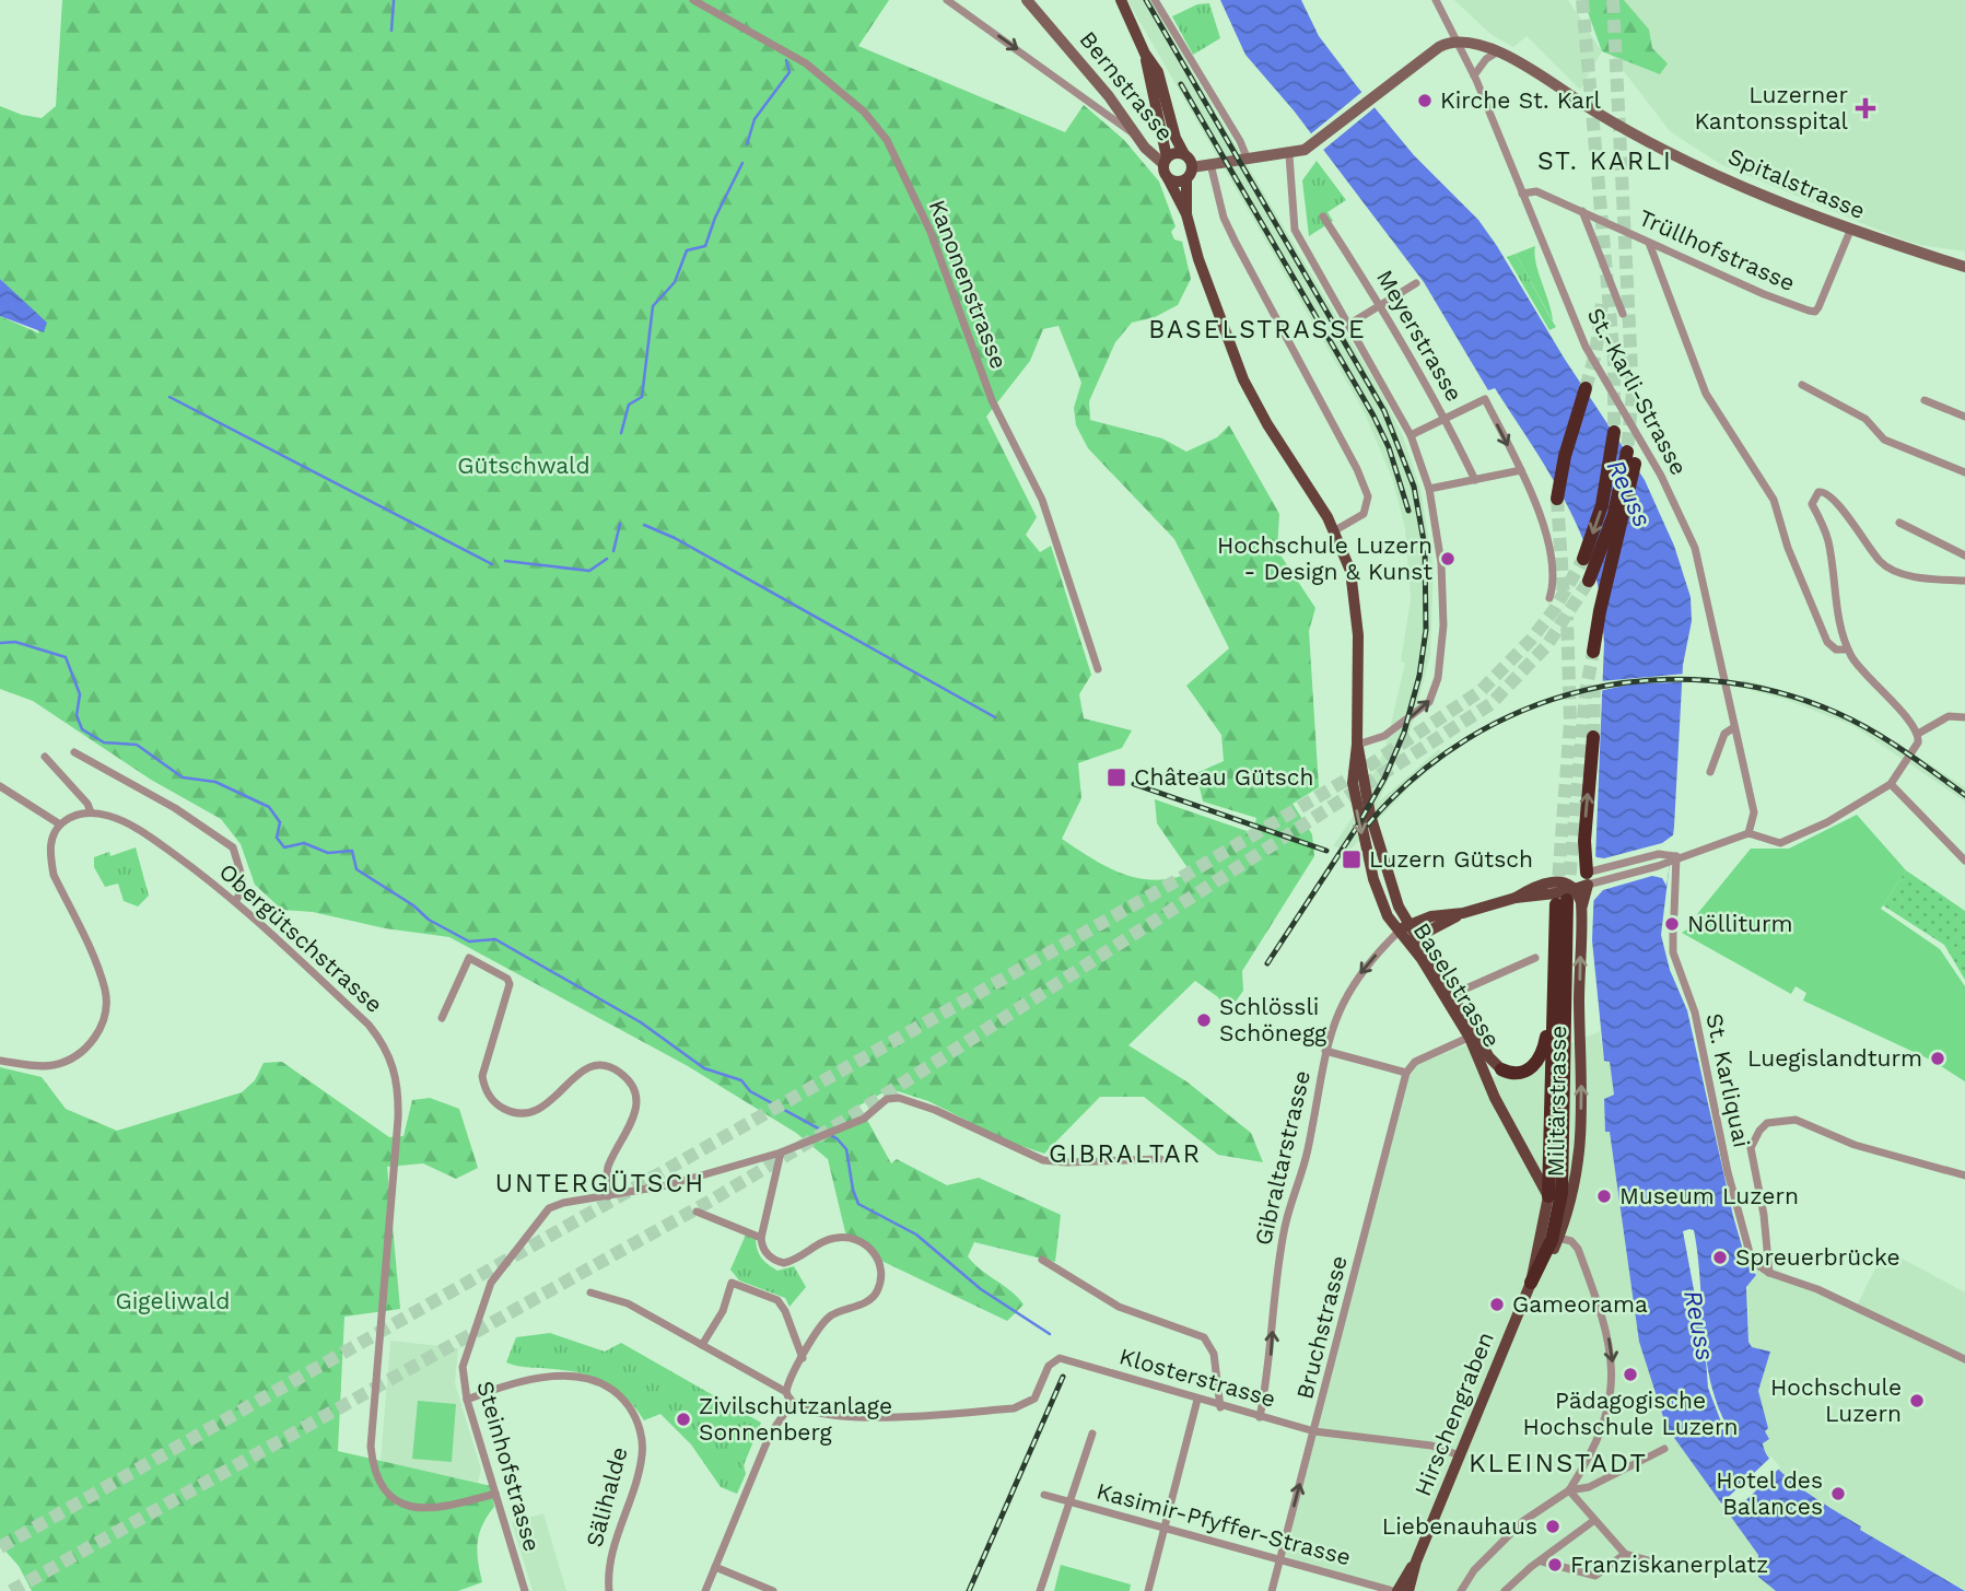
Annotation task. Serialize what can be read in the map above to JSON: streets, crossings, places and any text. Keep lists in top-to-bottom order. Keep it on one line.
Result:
{"streets":{"main road":["Bernstrasse","Spitalstrasse","Baselstrasse","Militärstrasse","Hirschengraben"],"street":["Trüllhofstrasse","Kanonenstrasse","Meyerstrasse","St.-Karli-Strasse","Obergütschstrasse","St. Karliquai","Gibraltarstrasse","Bruchstrasse","Klosterstrasse","Steinhofstrasse","Sälihalde","Kasimir-Pfyffer-Strasse"]},"crossings":[["Bernstrasse","Baselstrasse"],["Spitalstrasse","Trüllhofstrasse"],["Spitalstrasse","St.-Karli-Strasse"],["Trüllhofstrasse","St.-Karli-Strasse"],["Obergütschstrasse","Steinhofstrasse"],["Baselstrasse","Gibraltarstrasse"],["Gibraltarstrasse","Klosterstrasse"],["Bruchstrasse","Klosterstrasse"],["Bruchstrasse","Kasimir-Pfyffer-Strasse"],["Klosterstrasse","Hirschengraben"],["Steinhofstrasse","Sälihalde"]],"one_way":["Militärstrasse"],"districts":["ST. KARLI","BASELSTRASSE","GIBRALTAR","UNTERGÜTSCH","KLEINSTADT"],"water":["Reuss"],"parks":["Gütschwald","Gigeliwald"],"places":{"other":["Kirche St. Karl","Hochschule Luzern - Design & Kunst","Nölliturm","Schlössli Schönegg","Luegislandturm","Museum Luzern","Spreuerbrücke","Gameorama","Pädagogische Hochschule Luzern","Hochschule Luzern","Zivilschutzanlage Sonnenberg","Hotel des Balances","Liebenauhaus","Franziskanerplatz"],"health":["Luzerner Kantonsspital"],"transit":["Château Gütsch","Luzern Gütsch"]}}
